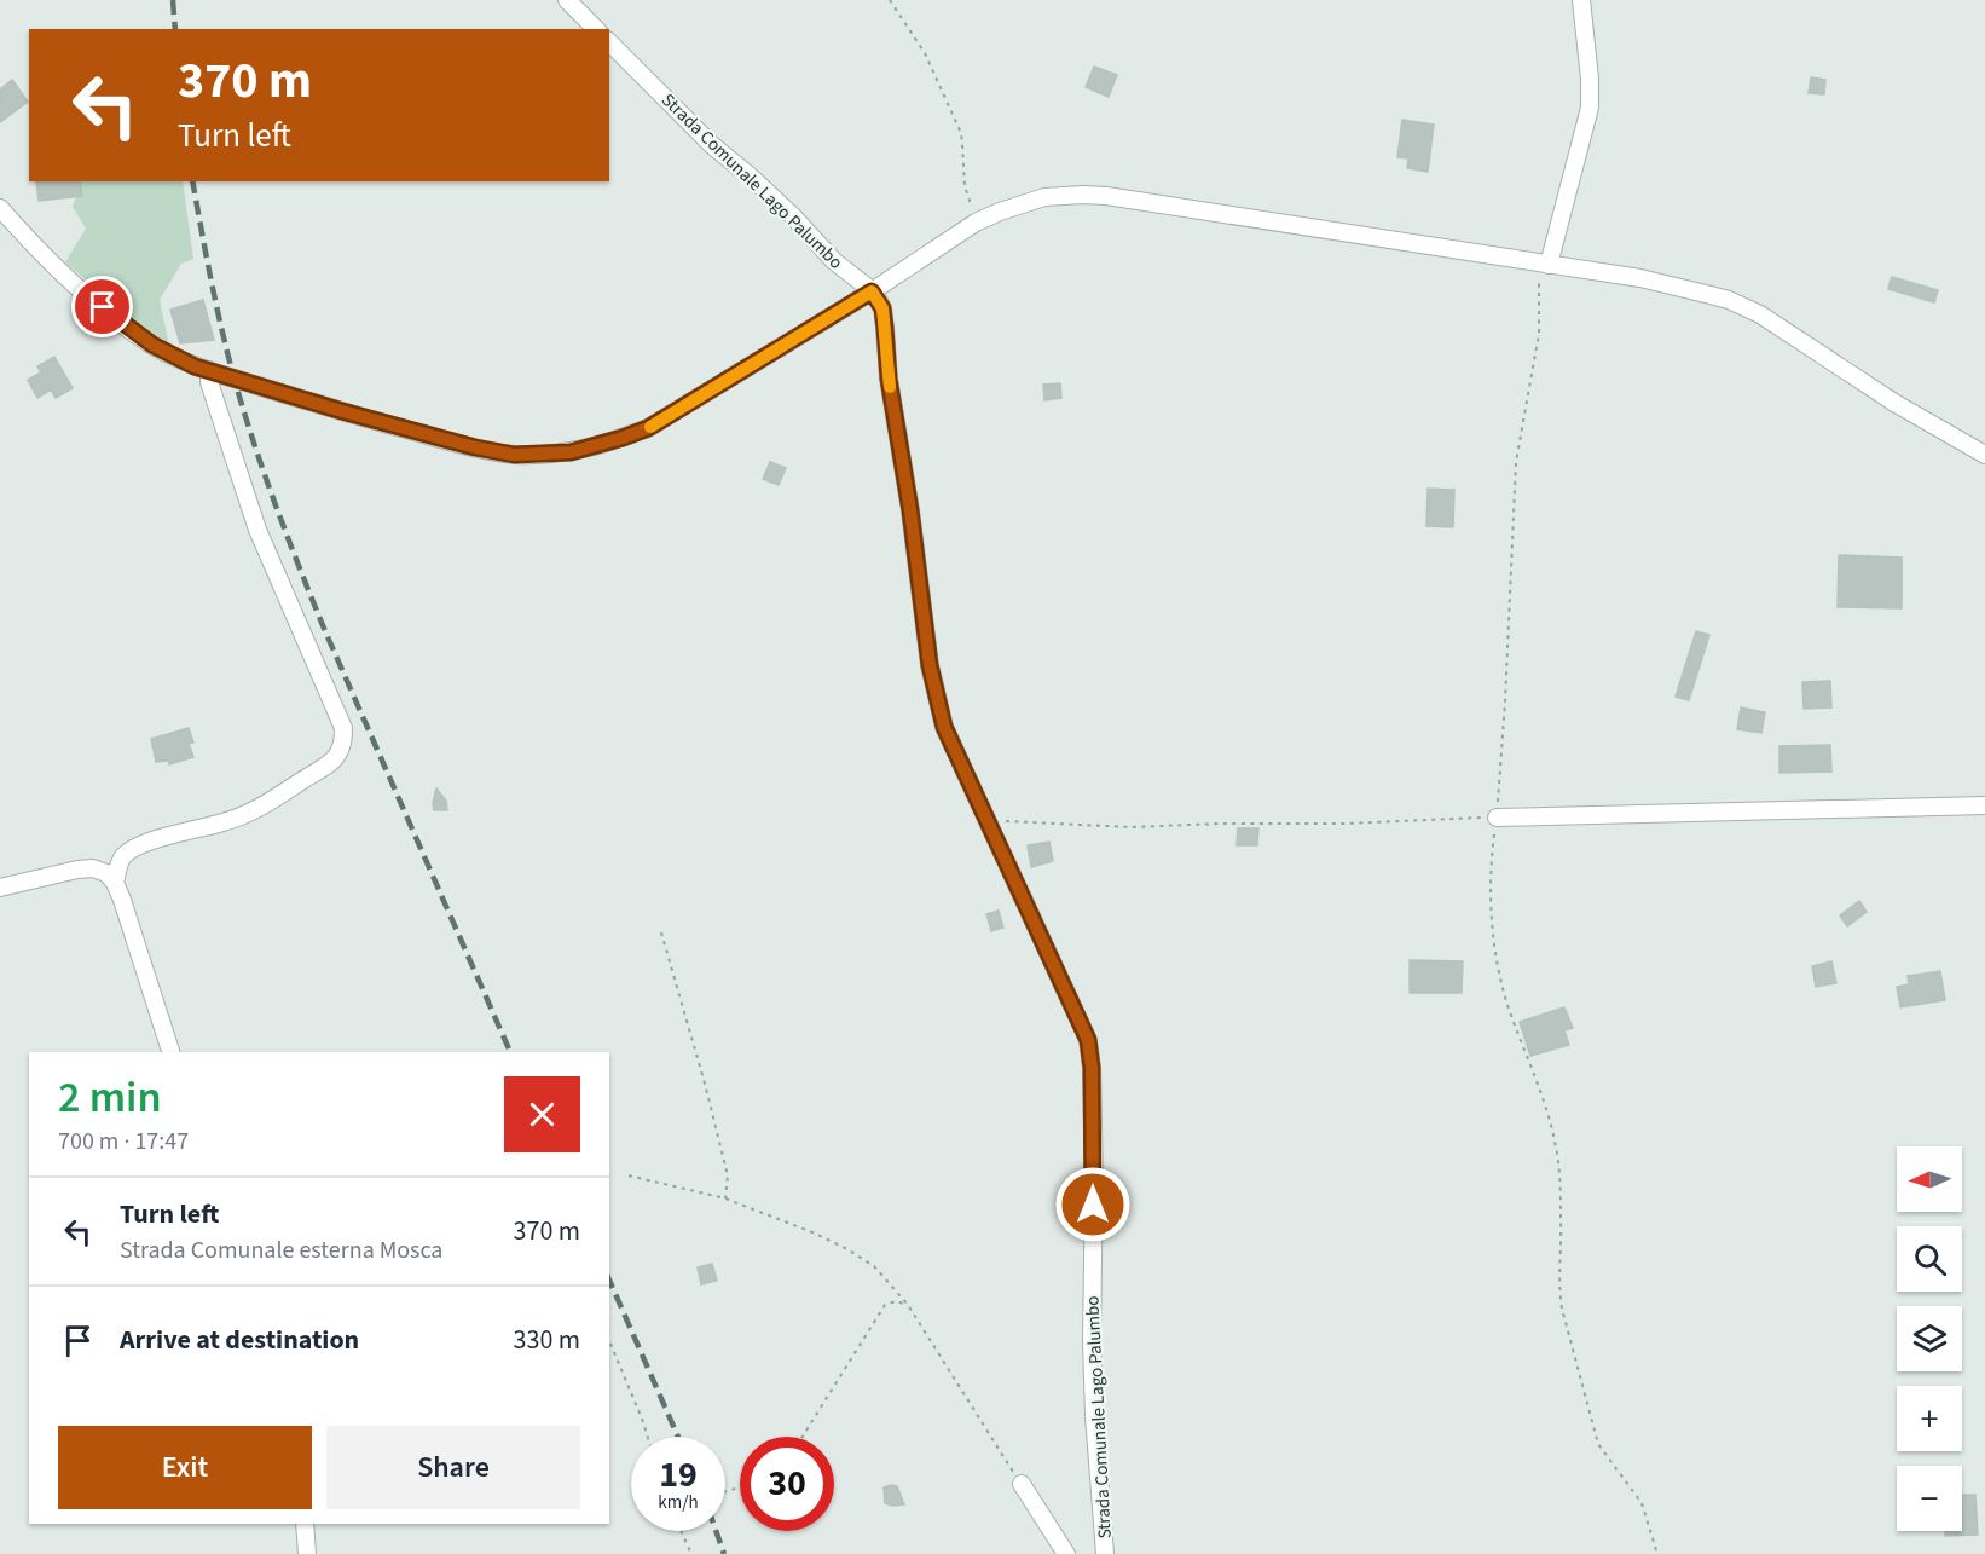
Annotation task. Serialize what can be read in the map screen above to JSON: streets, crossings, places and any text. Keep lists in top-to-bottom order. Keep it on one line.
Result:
{"streets":{"street":["Strada Comunale Lago Palumbo"]},"north":"left","page":{"turn":["370 m","Turn left"],"heading":["2 min","700 m · 17:47"],"map_buttons":["+","−"],"list":[{"name":"Turn left","note":"Strada Comunale esterna Mosca","value":"370 m"},{"name":"Arrive at destination","value":"330 m"}],"buttons":["Exit","Share"],"speed":"19 km/h","limit":"30"}}
